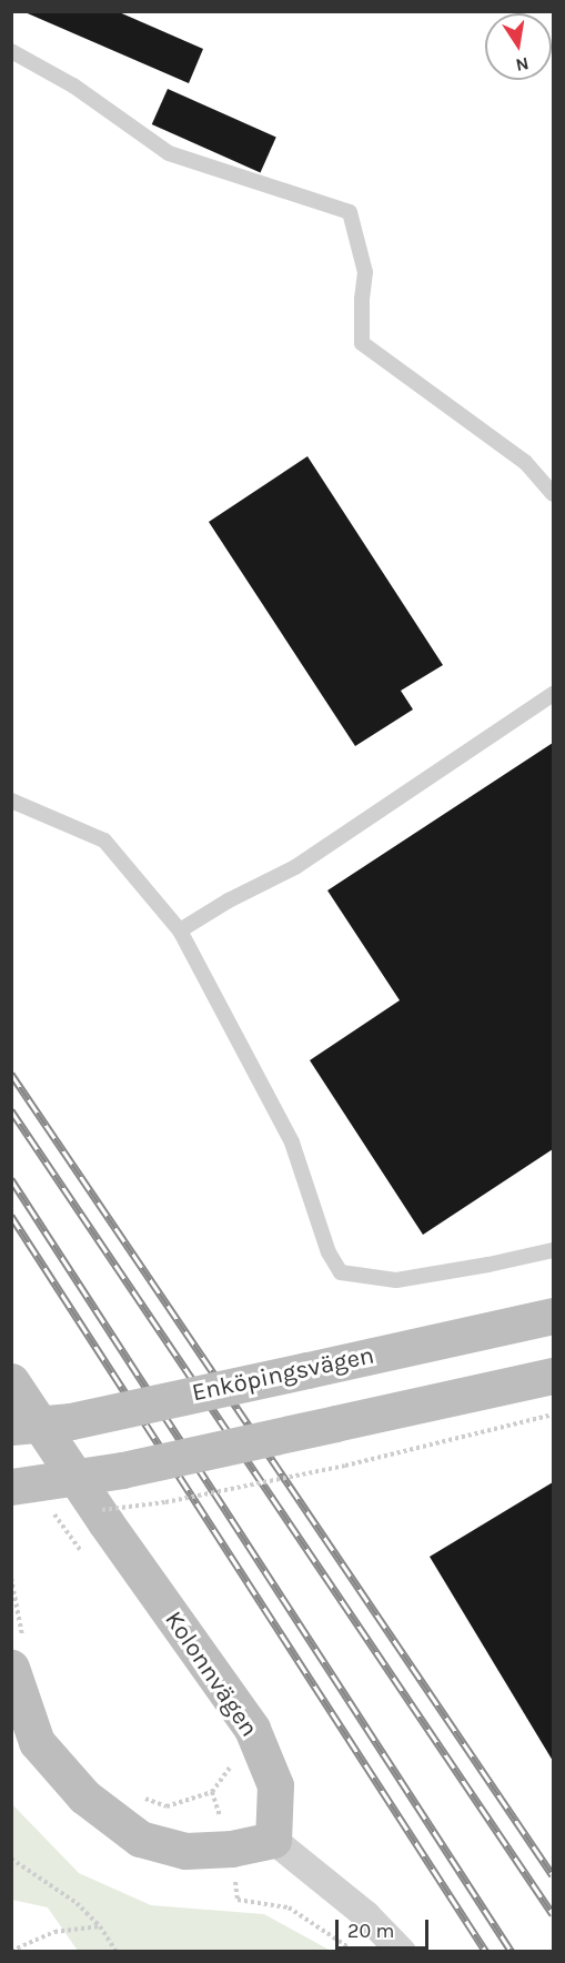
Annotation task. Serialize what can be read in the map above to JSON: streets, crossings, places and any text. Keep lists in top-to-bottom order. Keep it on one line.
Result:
{"streets":{"main road":["Enköpingsvägen","Kolonnvägen"]},"scale_bar":"20 m","north":"bottom"}
